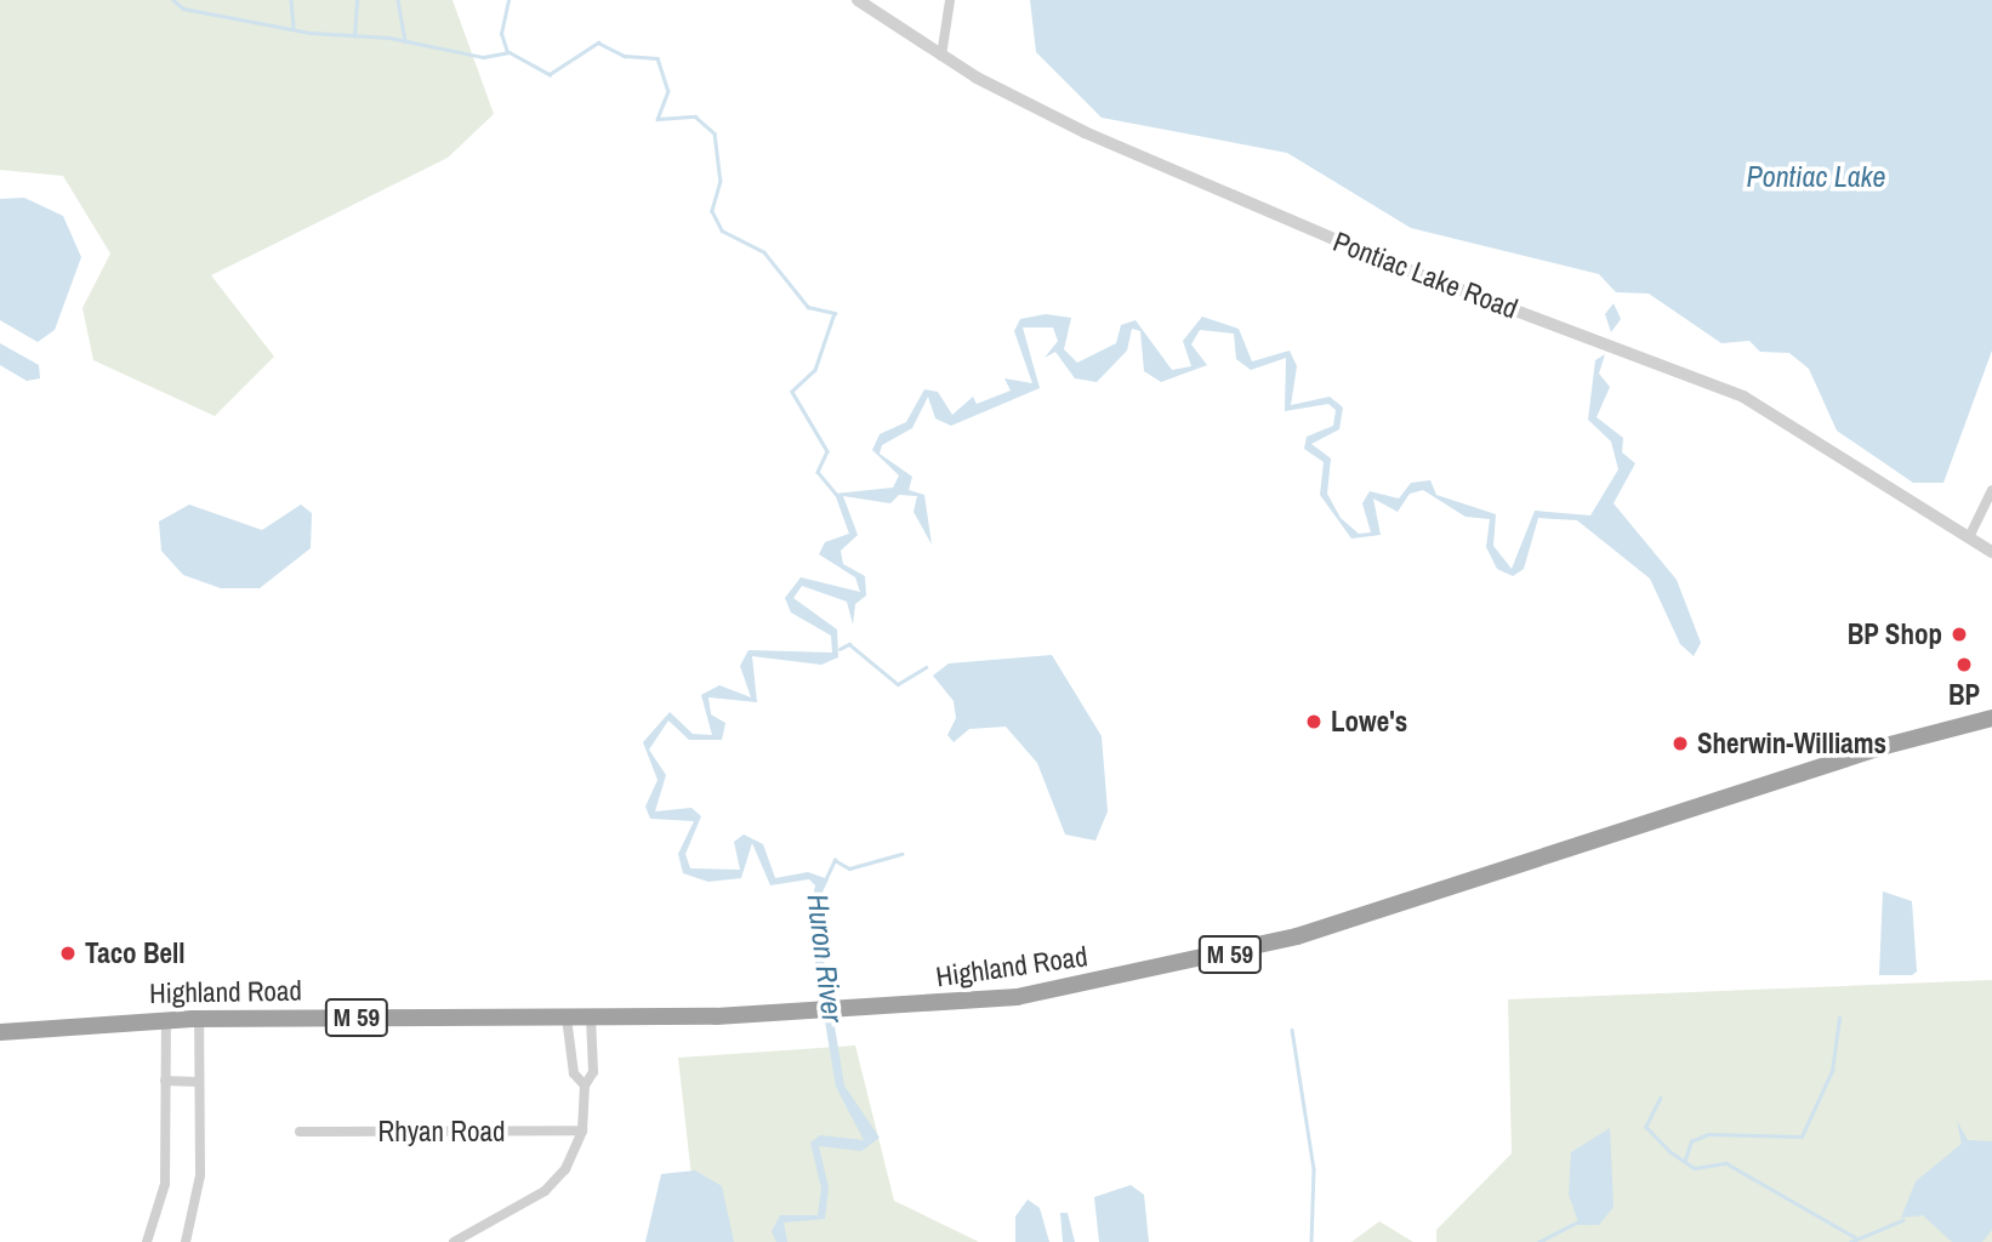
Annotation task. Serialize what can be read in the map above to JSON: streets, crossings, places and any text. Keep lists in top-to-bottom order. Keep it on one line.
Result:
{"streets":{"highway":["M 59","Highland Road"],"street":["Pontiac Lake Road","Rhyan Road"]},"water":["Pontiac Lake","Huron River"],"places":["BP Shop","BP","Lowe's","Sherwin-Williams","Taco Bell"]}
